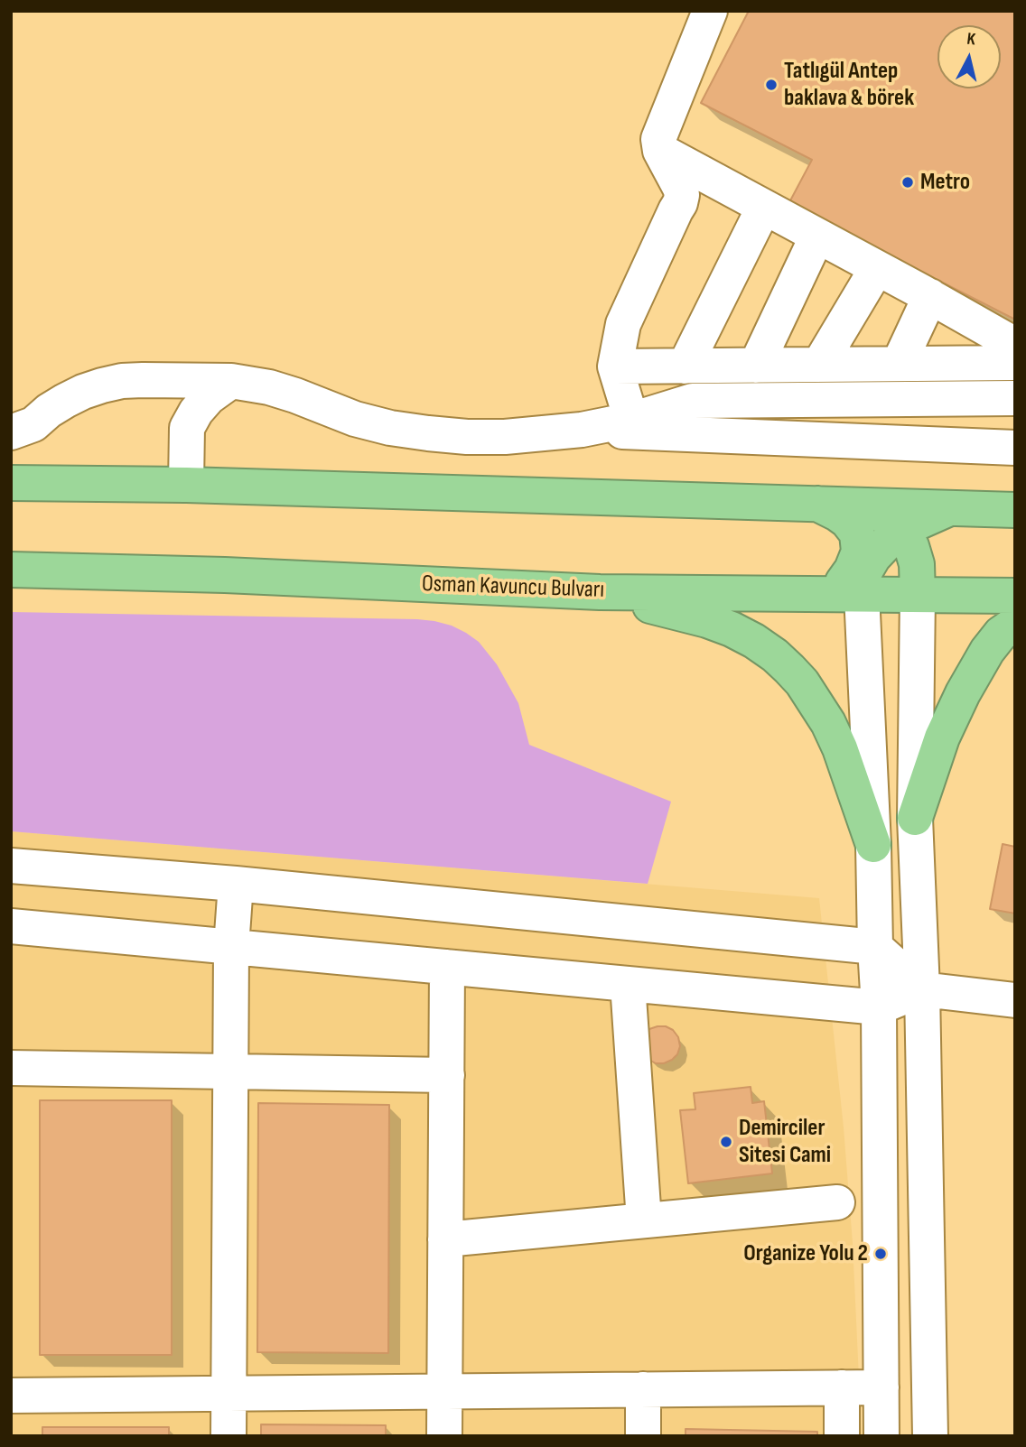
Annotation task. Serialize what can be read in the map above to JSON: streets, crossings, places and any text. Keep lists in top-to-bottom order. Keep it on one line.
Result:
{"streets":{"highway":["Osman Kavuncu Bulvarı"]},"places":["Tatlıgül Antep baklava & börek","Metro","Demirciler Sitesi Cami","Organize Yolu 2"],"north":"top"}
